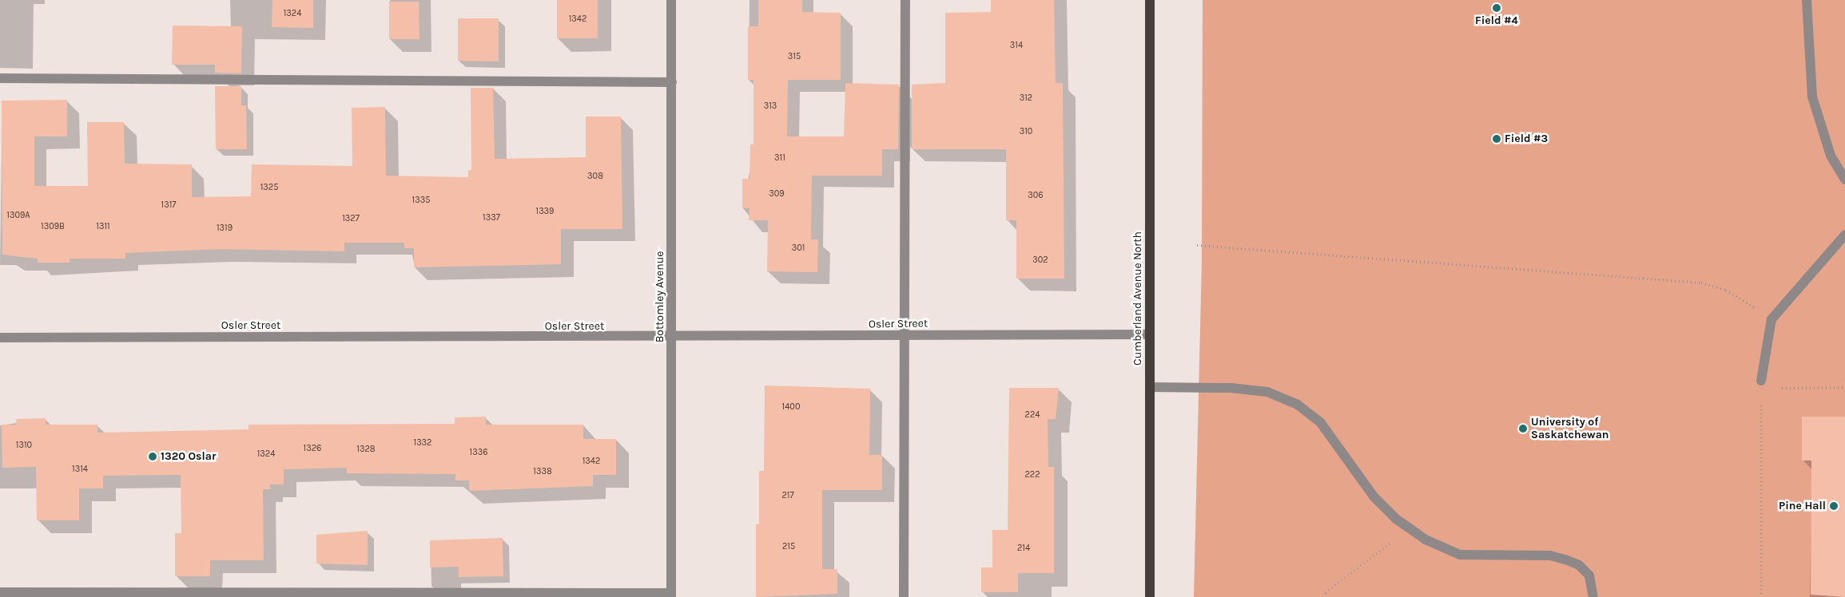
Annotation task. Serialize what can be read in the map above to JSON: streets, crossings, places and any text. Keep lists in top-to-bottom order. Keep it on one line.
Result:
{"streets":{"main road":["Cumberland Avenue North"],"street":["Bottomley Avenue","Osler Street"]},"crossings":[["Bottomley Avenue","Osler Street"],["Cumberland Avenue North","Osler Street"]],"places":["Field #4","Field #3","University of Saskatchewan","1320 Oslar","Pine Hall"],"house_numbers":["1324","1342","314","315","312","313","310","311","308","1325","309","306","1335","1317","1339","1309A","1337","1327","1309B","1311","1319","301","302","1400","224","1332","1310","1326","1328","1336","1324","1342","1314","1338","222","217","215","214"]}
